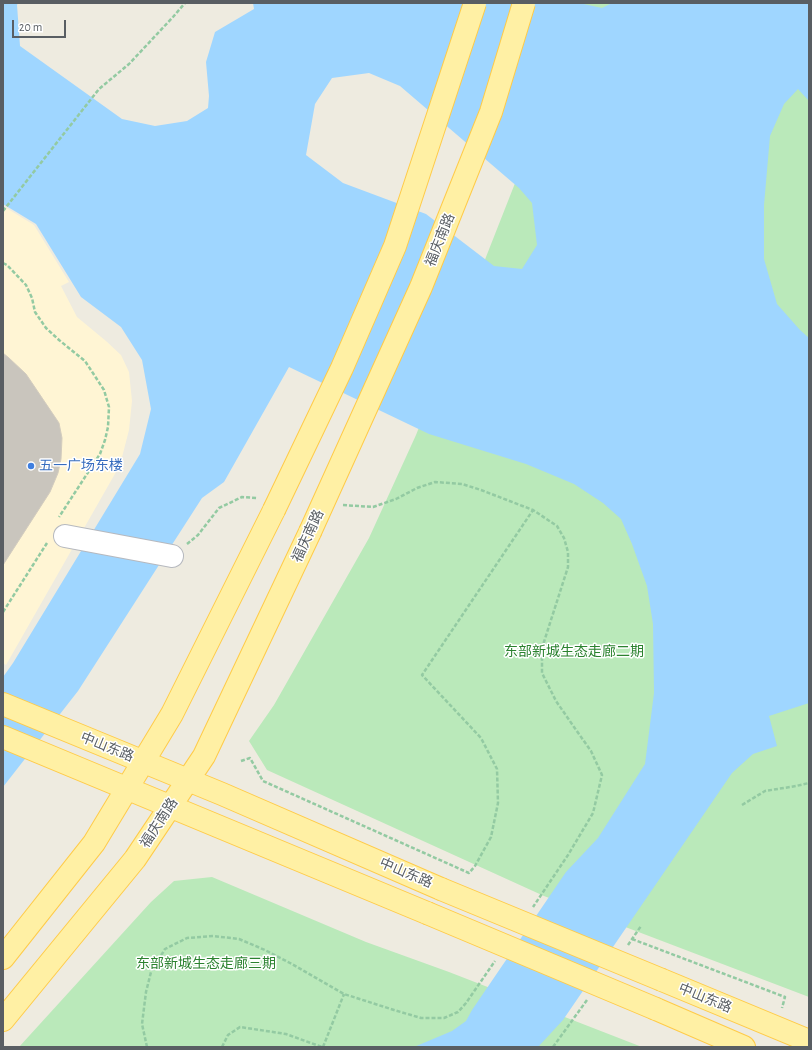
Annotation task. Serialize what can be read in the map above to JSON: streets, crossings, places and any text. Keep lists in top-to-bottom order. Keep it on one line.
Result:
{"streets":{"main road":["福庆南路","中山东路"]},"crossings":[["福庆南路","中山东路"]],"parks":["东部新城生态走廊二期","东部新城生态走廊三期"],"places":["五一广场东楼"],"scale_bar":"20 m"}
